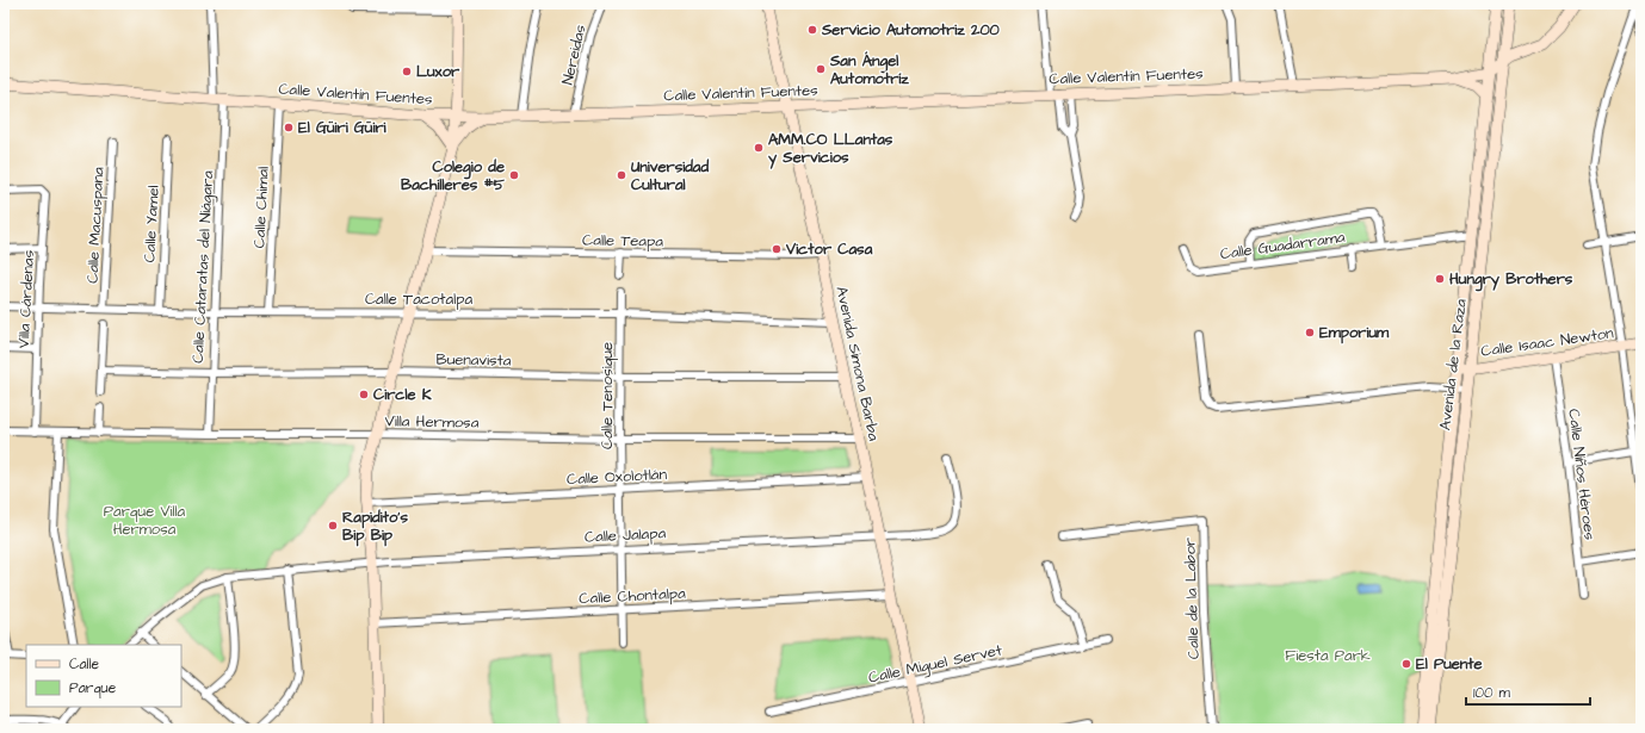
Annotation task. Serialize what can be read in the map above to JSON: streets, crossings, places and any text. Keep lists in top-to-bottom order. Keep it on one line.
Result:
{"streets":{"main road":["Calle Valentín Fuentes","Calle Isaac Newton","Avenida Simona Barba","Avenida de la Raza"],"street":["Nereidas","Calle Chimal","Calle Yamel","Calle Macuspana","Calle Teapa","Calle Guadarrama","Calle Cataratas del Niágara","Villa Cárdenas","Calle Tacotalpa","Buenavista","Calle Tenosique","Villa Hermosa","Calle Niños Héroes","Calle Oxolotlán","Calle Jalapa","Calle Chontalpa","Calle de la Labor","Calle Miguel Servet"]},"crossings":[["Nereidas","Calle Valentín Fuentes"],["Calle Valentín Fuentes","Calle Chimal"],["Calle Valentín Fuentes","Calle Cataratas del Niágara"],["Calle Valentín Fuentes","Avenida Simona Barba"],["Calle Valentín Fuentes","Avenida de la Raza"],["Calle Chimal","Calle Tacotalpa"],["Calle Yamel","Calle Tacotalpa"],["Calle Macuspana","Calle Tacotalpa"],["Calle Teapa","Avenida Simona Barba"],["Calle Guadarrama","Avenida de la Raza"],["Calle Cataratas del Niágara","Calle Tacotalpa"],["Calle Cataratas del Niágara","Buenavista"],["Calle Cataratas del Niágara","Villa Hermosa"],["Villa Cárdenas","Calle Tacotalpa"],["Villa Cárdenas","Villa Hermosa"],["Calle Tacotalpa","Avenida Simona Barba"],["Calle Tacotalpa","Calle Tenosique"],["Calle Isaac Newton","Avenida de la Raza"],["Calle Isaac Newton","Calle Niños Héroes"],["Buenavista","Avenida Simona Barba"],["Buenavista","Calle Tenosique"],["Avenida Simona Barba","Villa Hermosa"],["Avenida Simona Barba","Calle Oxolotlán"],["Avenida Simona Barba","Calle Jalapa"],["Avenida Simona Barba","Calle Chontalpa"],["Avenida Simona Barba","Calle Miguel Servet"],["Calle Tenosique","Villa Hermosa"],["Calle Tenosique","Calle Oxolotlán"],["Calle Tenosique","Calle Jalapa"],["Calle Tenosique","Calle Chontalpa"]],"parks":["Parque Villa Hermosa","Fiesta Park"],"places":["Servicio Automotriz 200","San Ángel Automotríz","Luxor","El Güiri Güiri","AMM.CO LLantas y Servicios","Colegio de Bachilleres #5","Universidad Cultural","Victor Casa","Hungry Brothers","Emporium","Circle K","Rapidito's Bip Bip","El Puente"],"legend":["Calle","Parque"],"scale_bar":"100 m"}
